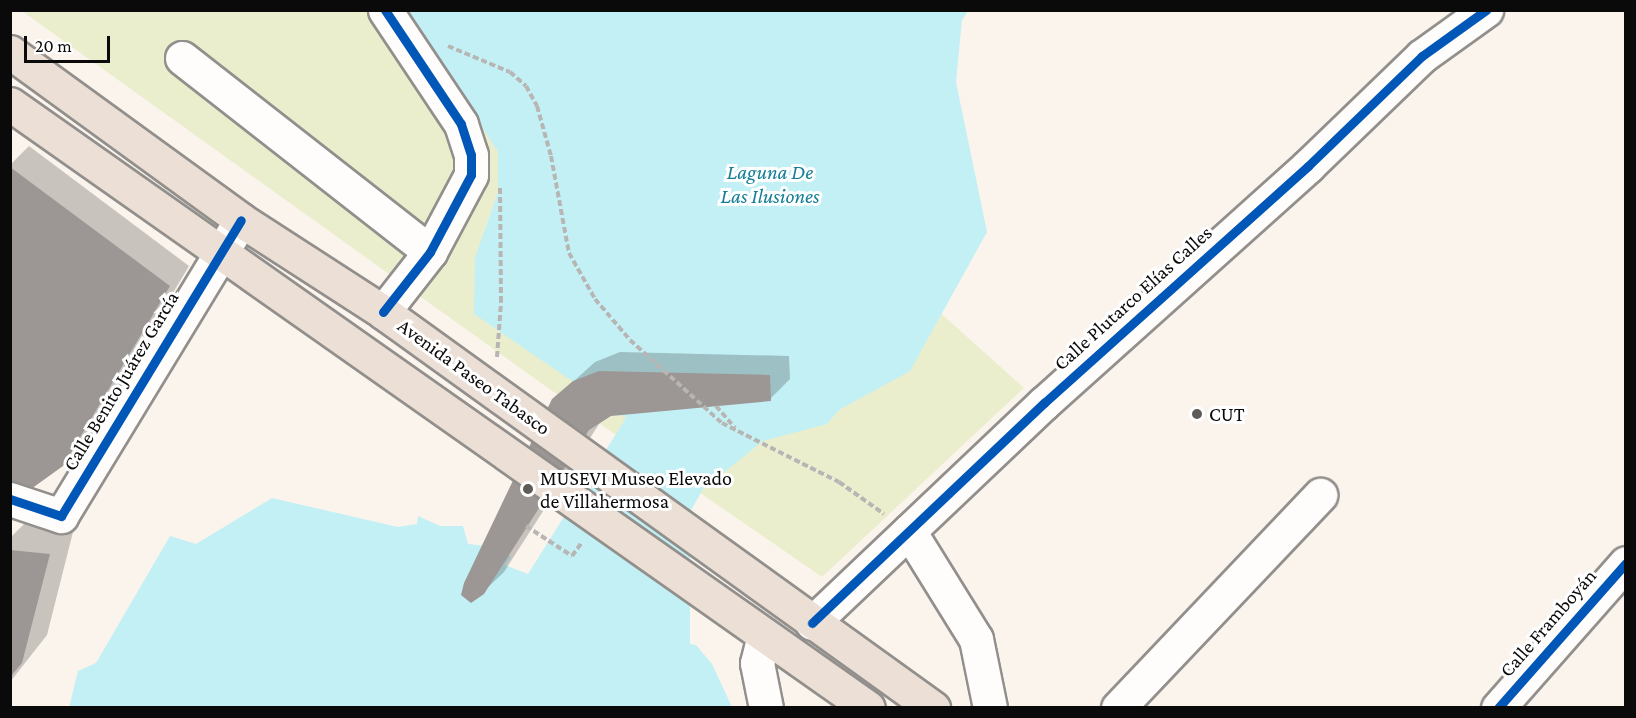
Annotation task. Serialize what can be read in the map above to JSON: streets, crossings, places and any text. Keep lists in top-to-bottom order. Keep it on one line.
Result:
{"streets":{"main road":["Avenida Paseo Tabasco"],"street":["Calle Plutarco Elías Calles","Calle Benito Juárez García","Calle Framboyán"]},"crossings":[["Calle Plutarco Elías Calles","Avenida Paseo Tabasco"],["Avenida Paseo Tabasco","Calle Benito Juárez García"]],"water":["Laguna De Las Ilusiones"],"places":["CUT","MUSEVI Museo Elevado de Villahermosa"],"scale_bar":"20 m"}
